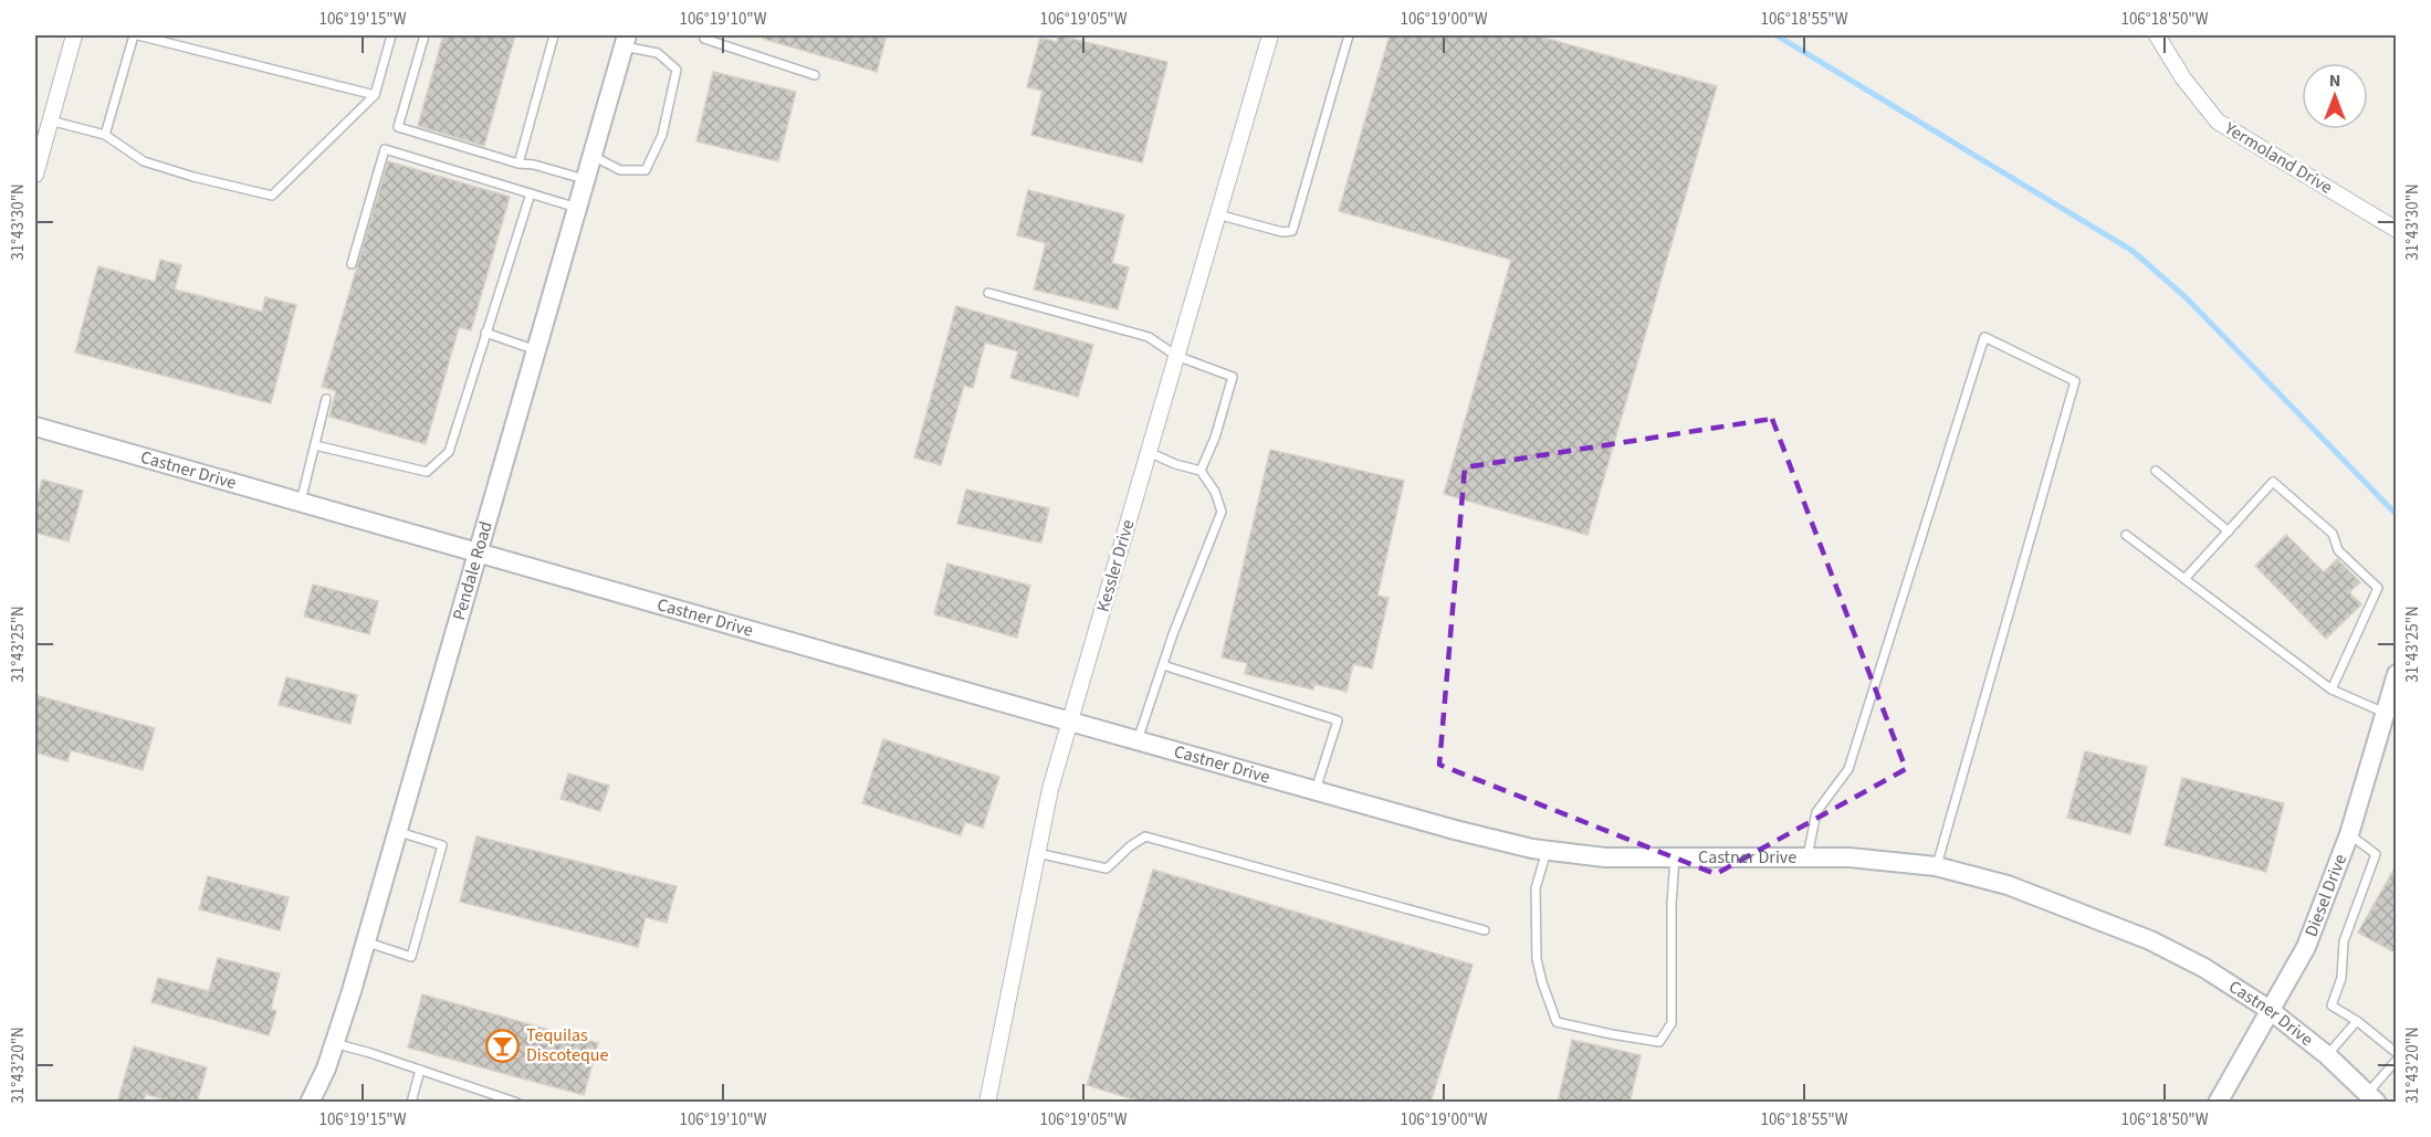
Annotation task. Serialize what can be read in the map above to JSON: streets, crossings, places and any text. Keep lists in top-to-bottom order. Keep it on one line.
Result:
{"streets":{"street":["Yermoland Drive","Castner Drive","Kessler Drive","Pendale Road","Diesel Drive"]},"crossings":[["Castner Drive","Kessler Drive"],["Castner Drive","Pendale Road"],["Castner Drive","Diesel Drive"]],"places":{"bar":["Tequilas Discoteque"]},"north":"top","coordinates":["106°19'15\"W","106°19'10\"W","106°19'05\"W","106°19'00\"W","106°18'55\"W","106°18'50\"W","31°43'30\"N","31°43'25\"N","31°43'20\"N"]}
